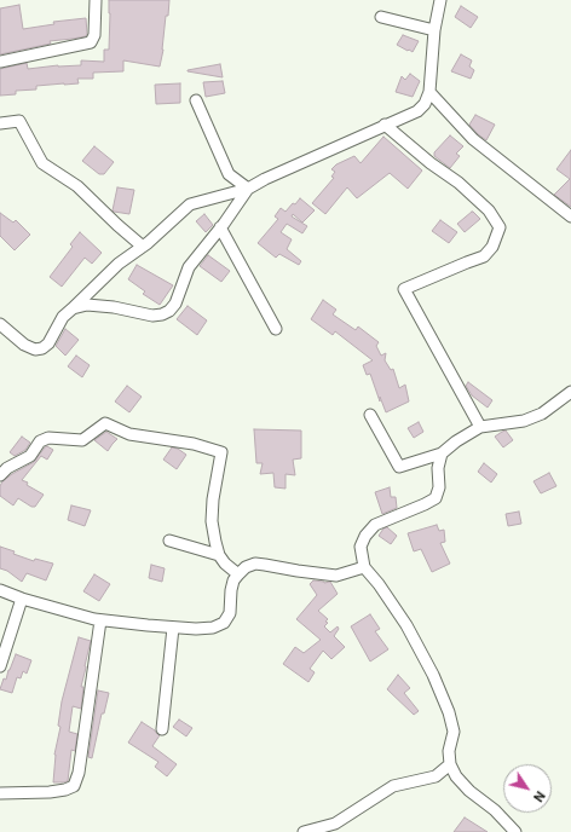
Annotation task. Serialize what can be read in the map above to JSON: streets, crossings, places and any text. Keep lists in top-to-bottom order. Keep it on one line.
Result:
{"north":"bottom right"}
